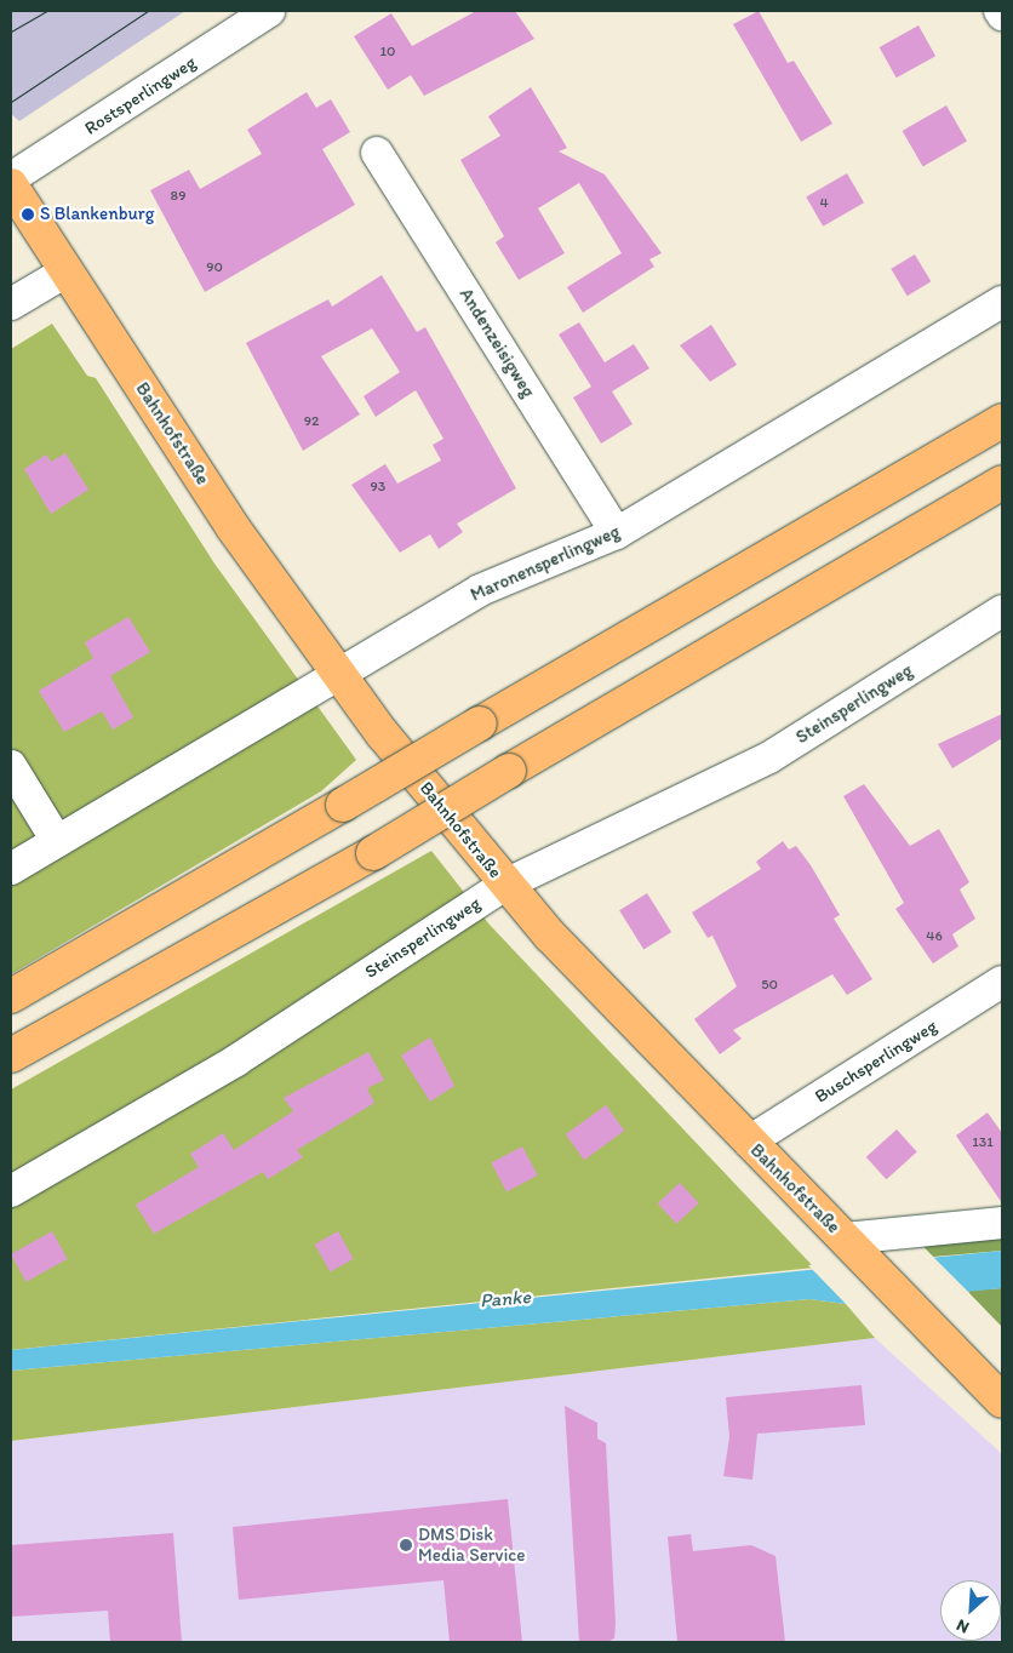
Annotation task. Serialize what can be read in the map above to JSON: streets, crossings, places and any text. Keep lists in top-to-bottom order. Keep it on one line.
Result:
{"streets":{"main road":["Bahnhofstraße"],"street":["Rostsperlingweg","Andenzeisigweg","Maronensperlingweg","Steinsperlingweg","Buschsperlingweg"]},"crossings":[["Andenzeisigweg","Maronensperlingweg"],["Bahnhofstraße","Maronensperlingweg"],["Bahnhofstraße","Steinsperlingweg"],["Bahnhofstraße","Buschsperlingweg"]],"water":["Panke"],"places":["S Blankenburg","DMS Disk Media Service"],"house_numbers":["10","89","4","90","92","93","46","50","131"],"north":"bottom left"}
